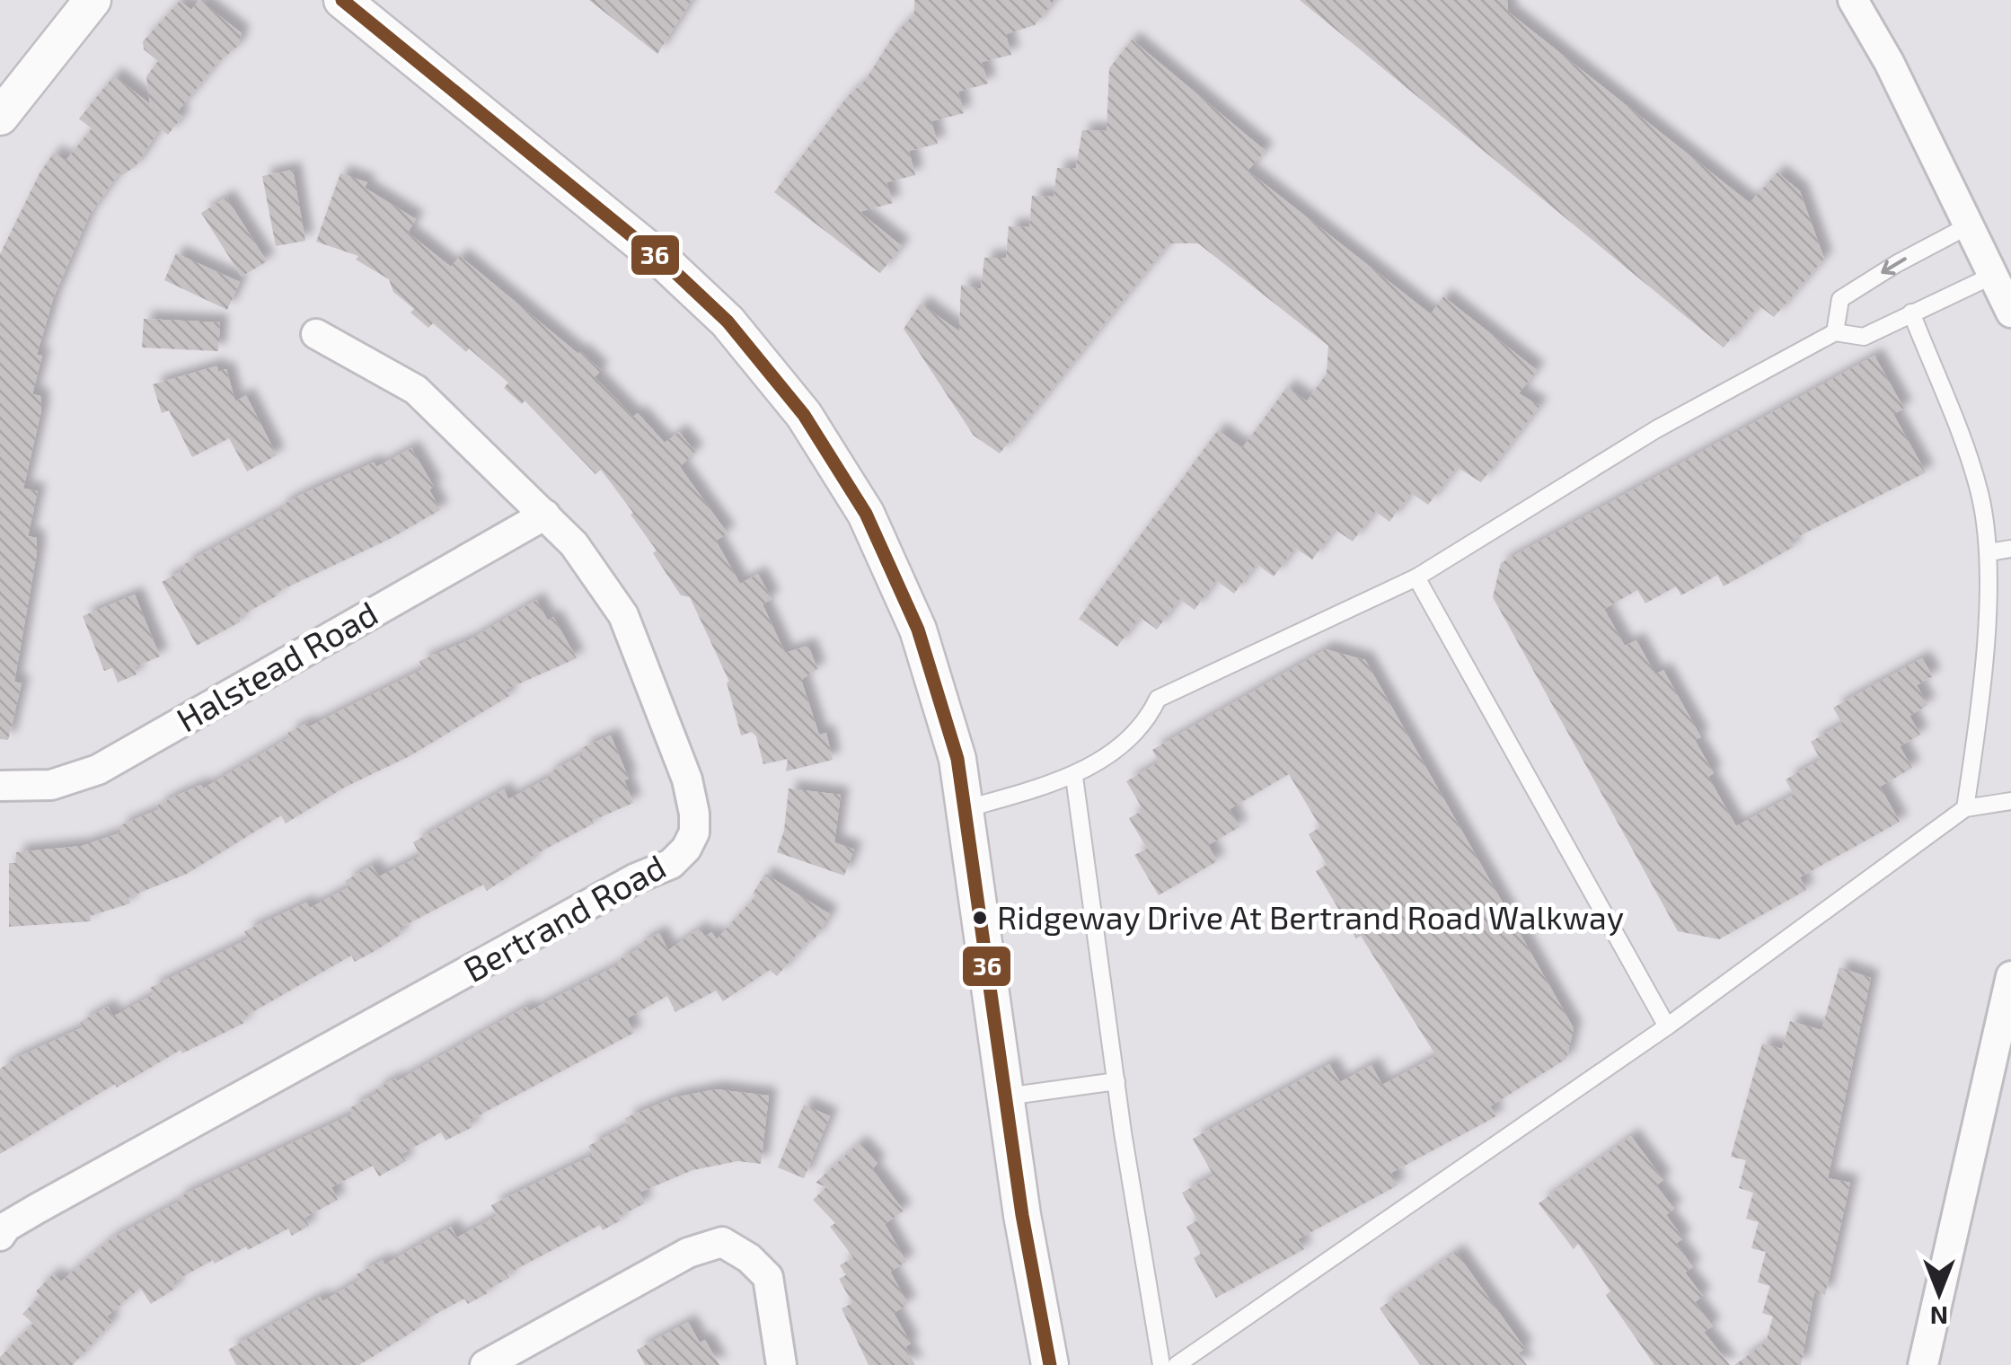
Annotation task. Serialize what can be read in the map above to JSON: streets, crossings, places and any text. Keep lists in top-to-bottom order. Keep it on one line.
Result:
{"streets":{"street":["Halstead Road","Bertrand Road"]},"crossings":[["Halstead Road","Bertrand Road"]],"places":["Ridgeway Drive At Bertrand Road Walkway"],"lines":["transit line 36"],"north":"bottom"}
